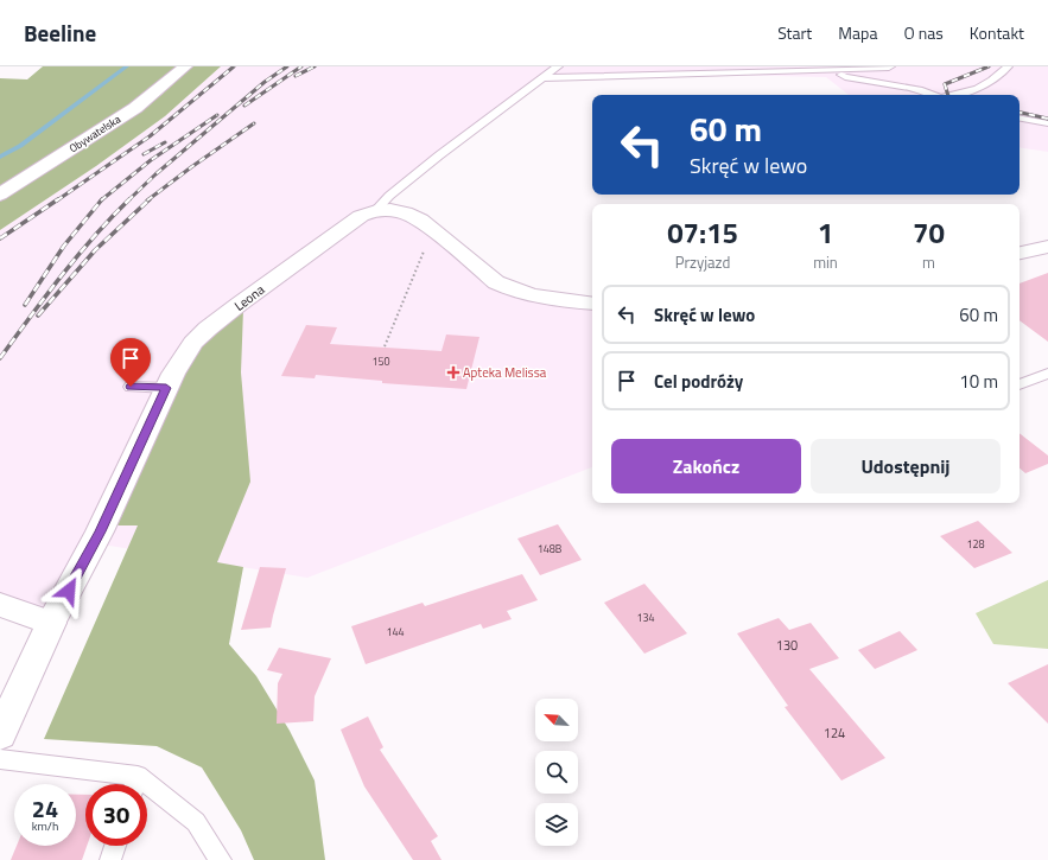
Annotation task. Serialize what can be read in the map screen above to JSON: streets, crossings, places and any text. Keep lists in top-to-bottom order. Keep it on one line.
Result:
{"streets":{"street":["Obywatelska","Leona"]},"places":{"health":["Apteka Melissa"]},"house_numbers":["150","128","148B","134","144","130","124"],"north":"top left","page":{"header":"Beeline","nav":["Start","Mapa","O nas","Kontakt"],"turn":["60 m","Skręć w lewo"],"eta":["07:15","Przyjazd","1","min","70","m"],"list":[{"name":"Skręć w lewo","value":"60 m"},{"name":"Cel podróży","value":"10 m"}],"buttons":["Zakończ","Udostępnij"],"speed":"24 km/h","limit":"30"}}
